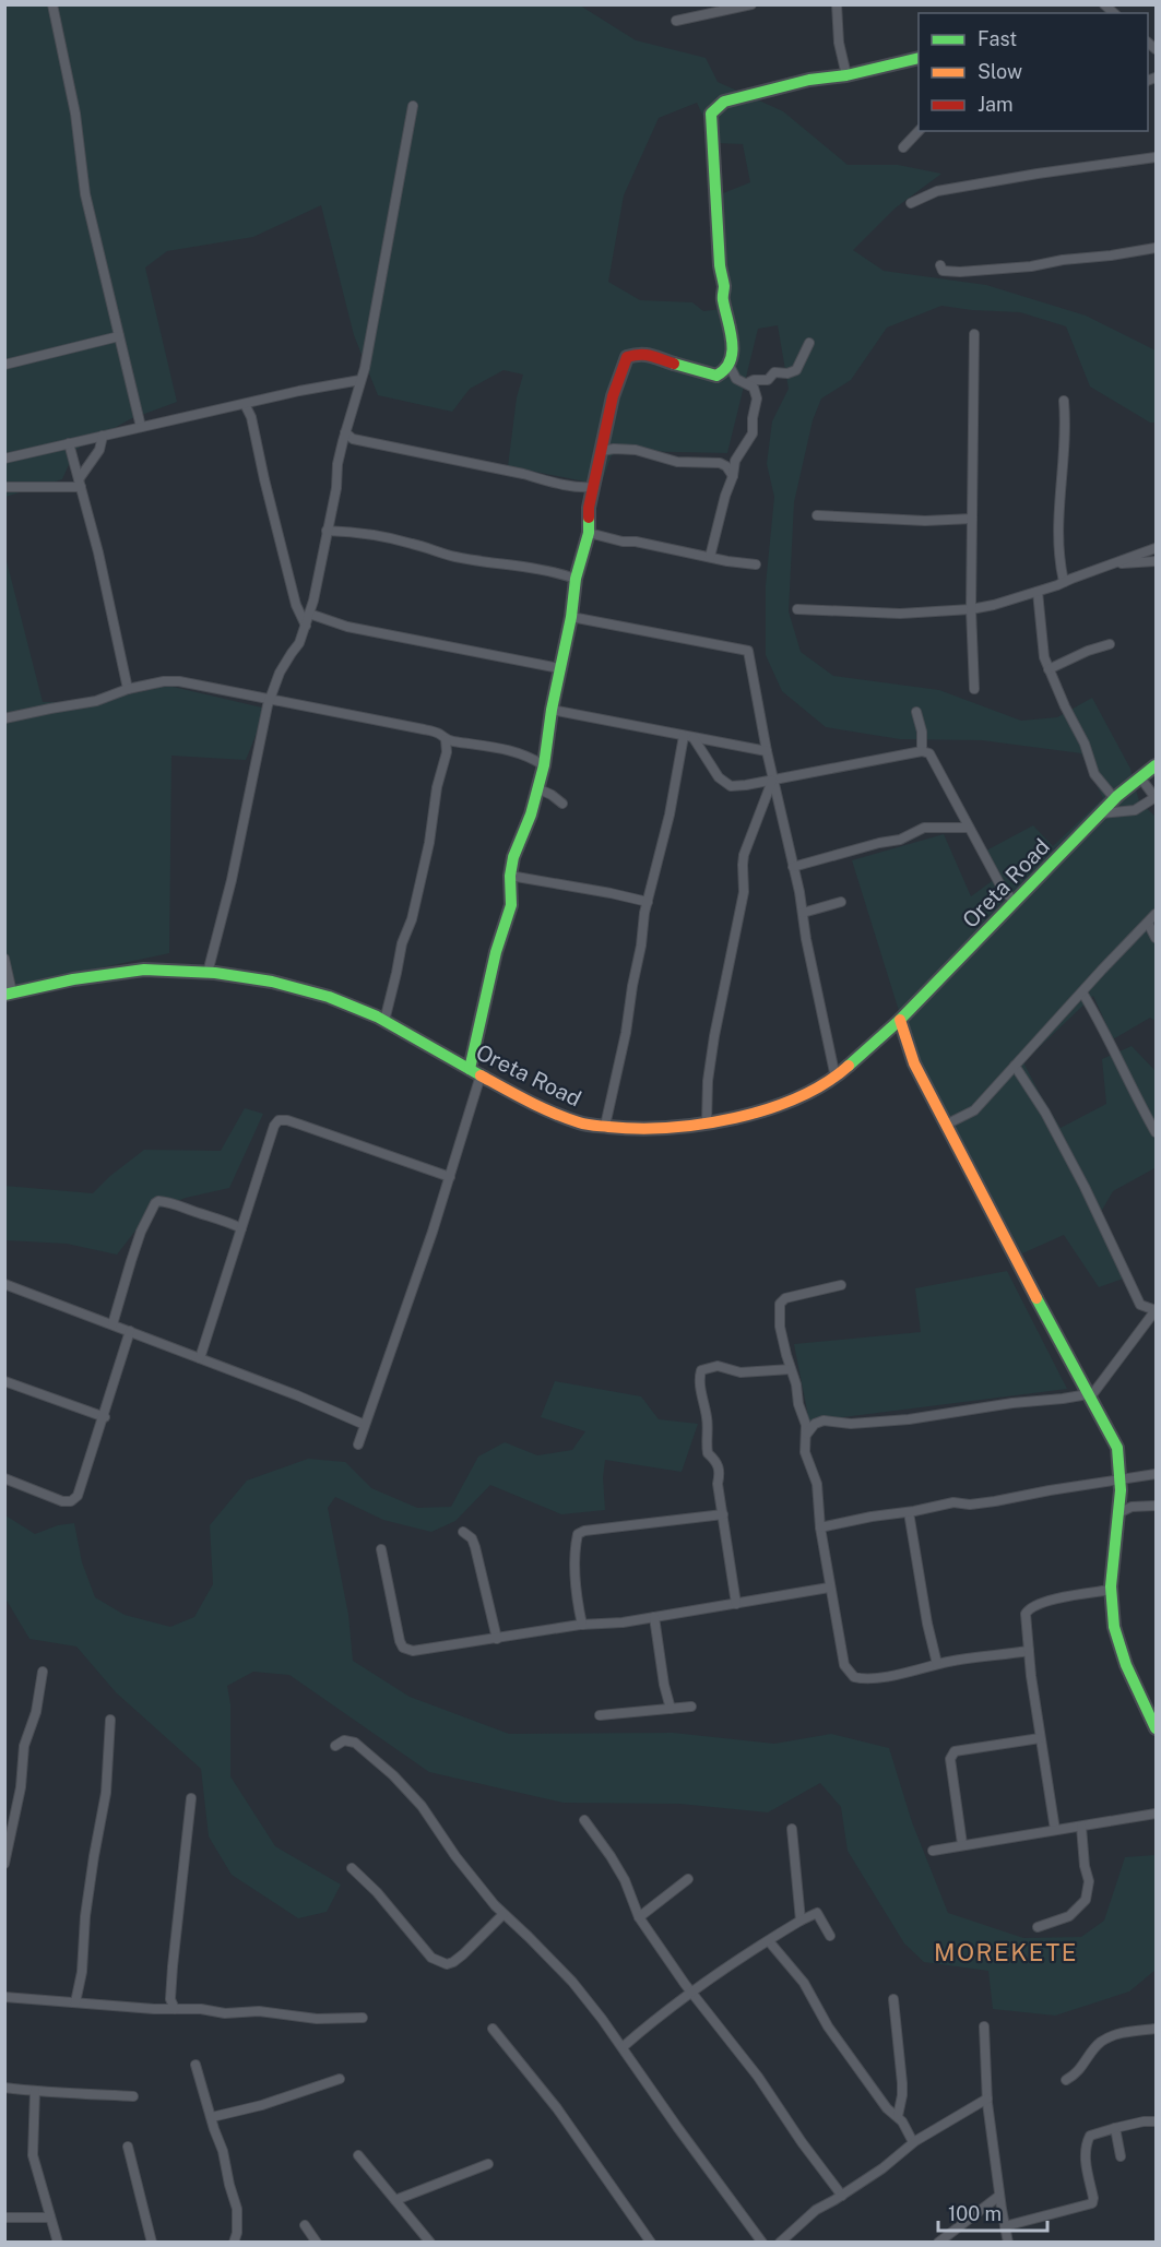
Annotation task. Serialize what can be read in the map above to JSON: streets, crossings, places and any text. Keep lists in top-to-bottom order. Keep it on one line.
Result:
{"streets":{"street":["Oreta Road"]},"districts":["MOREKETE"],"legend":["Fast","Slow","Jam"],"scale_bar":"100 m"}
